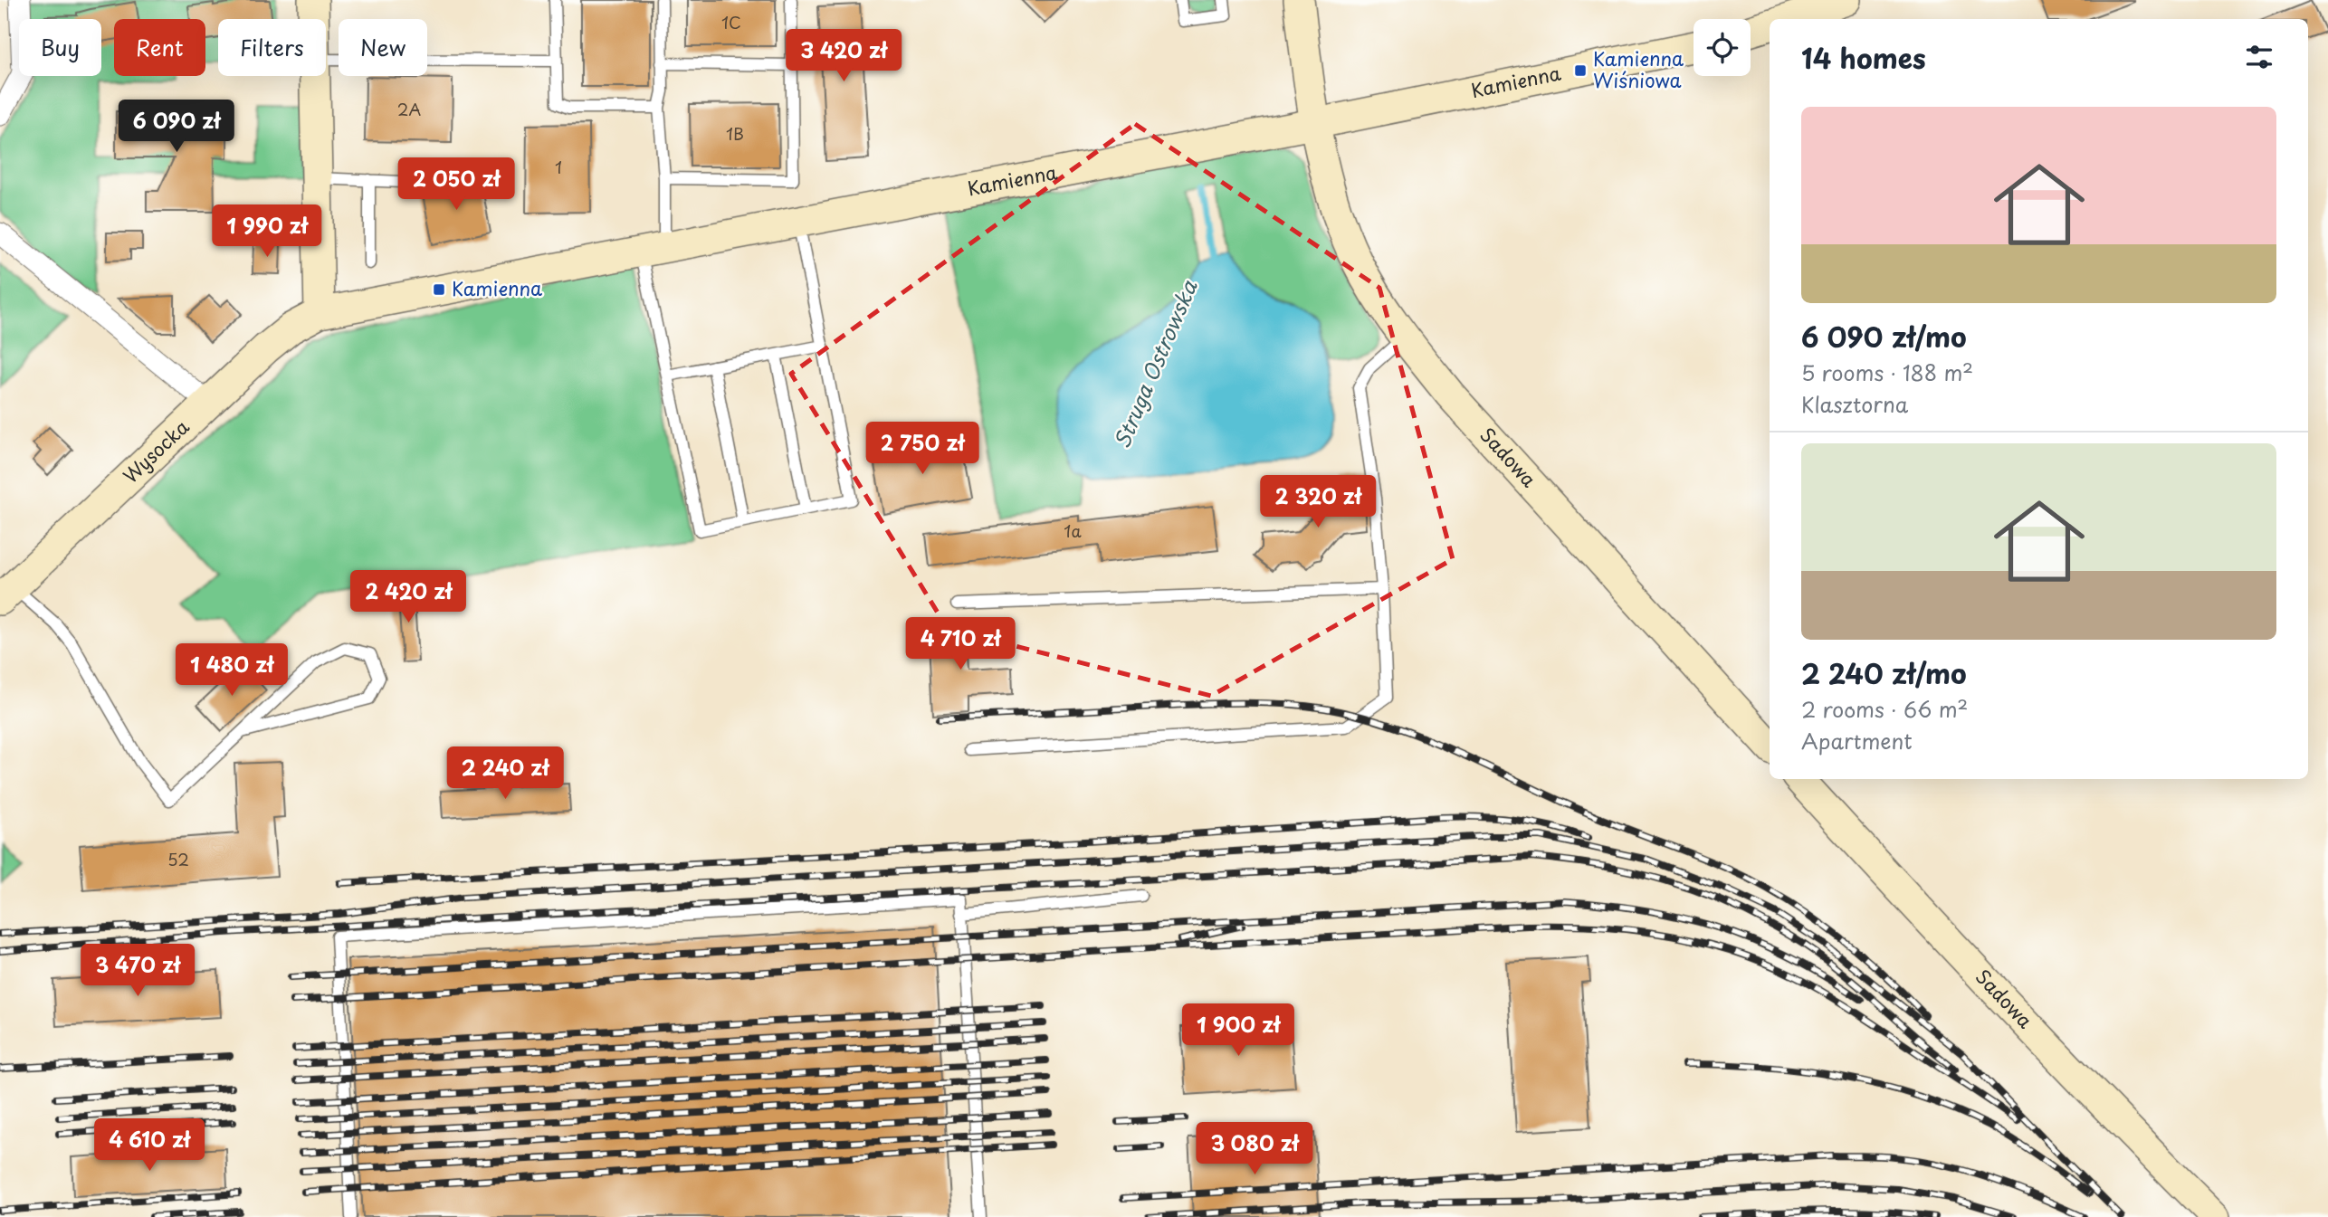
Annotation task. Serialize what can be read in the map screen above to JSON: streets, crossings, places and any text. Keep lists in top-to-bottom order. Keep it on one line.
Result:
{"streets":{"street":["Kamienna","Wysocka","Sadowa"]},"crossings":[["Kamienna","Wysocka"],["Kamienna","Sadowa"]],"water":["Struga Ostrowska"],"places":{"transit":["Kamienna Wiśniowa","Kamienna"]},"house_numbers":["1C","2A","1B","1","1a","52"],"page":{"chip":["Buy","Rent","Filters","New"],"heading":"14 homes","price":["3 420 zł","6 090 zł","2 050 zł","1 990 zł","2 750 zł","2 320 zł","2 420 zł","4 710 zł","1 480 zł","2 240 zł","3 470 zł","1 900 zł","4 610 zł","3 080 zł"],"list":[{"name":"6 090 zł/mo","note":"5 rooms · 188 m² · Klasztorna"},{"name":"2 240 zł/mo","note":"2 rooms · 66 m² · Apartment"}]}}
